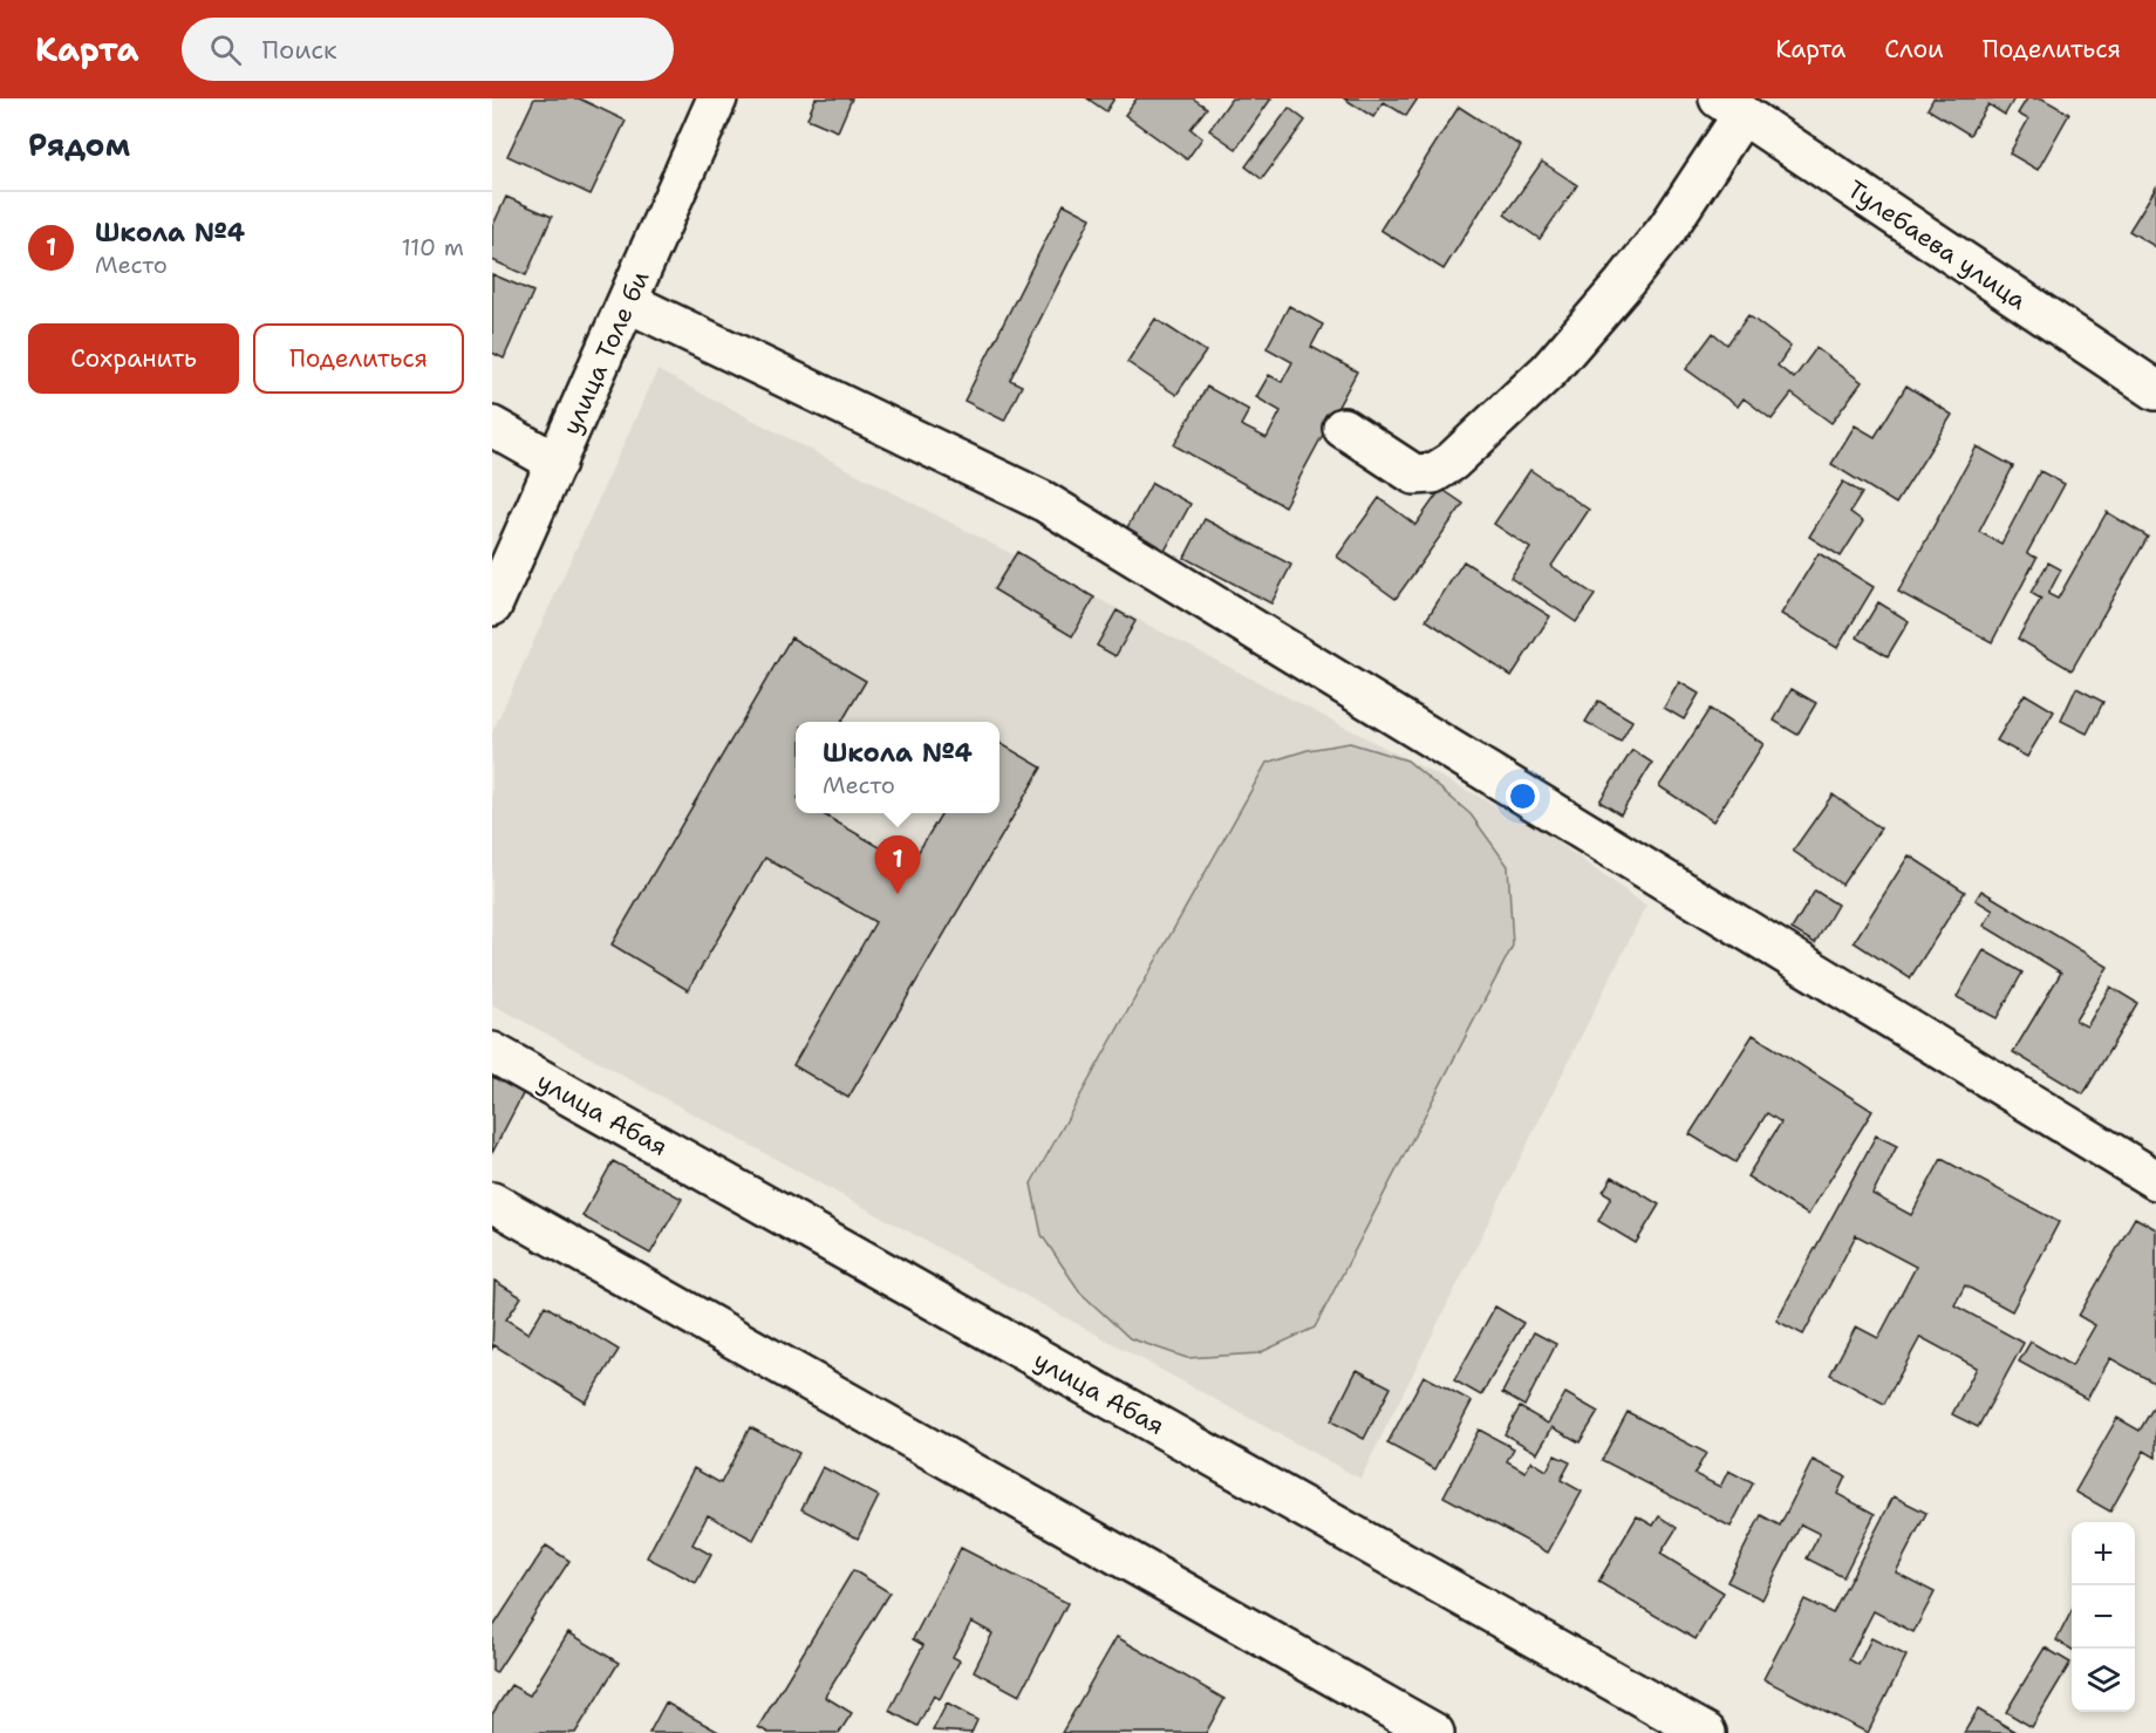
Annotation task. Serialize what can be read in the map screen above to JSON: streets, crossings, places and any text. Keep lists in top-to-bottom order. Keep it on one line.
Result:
{"streets":{"street":["Тулебаева улица","улица Толе би","улица Абая"]},"page":{"header":"Карта","search":"Поиск","nav":["Карта","Слои","Поделиться"],"heading":"Рядом","list":[{"mark":"1","name":"Школа №4","note":"Место","value":"110 m"}],"buttons":["Сохранить","Поделиться"],"popup":["Школа №4","Место"],"pins":"1","map_buttons":["+","−"]}}
